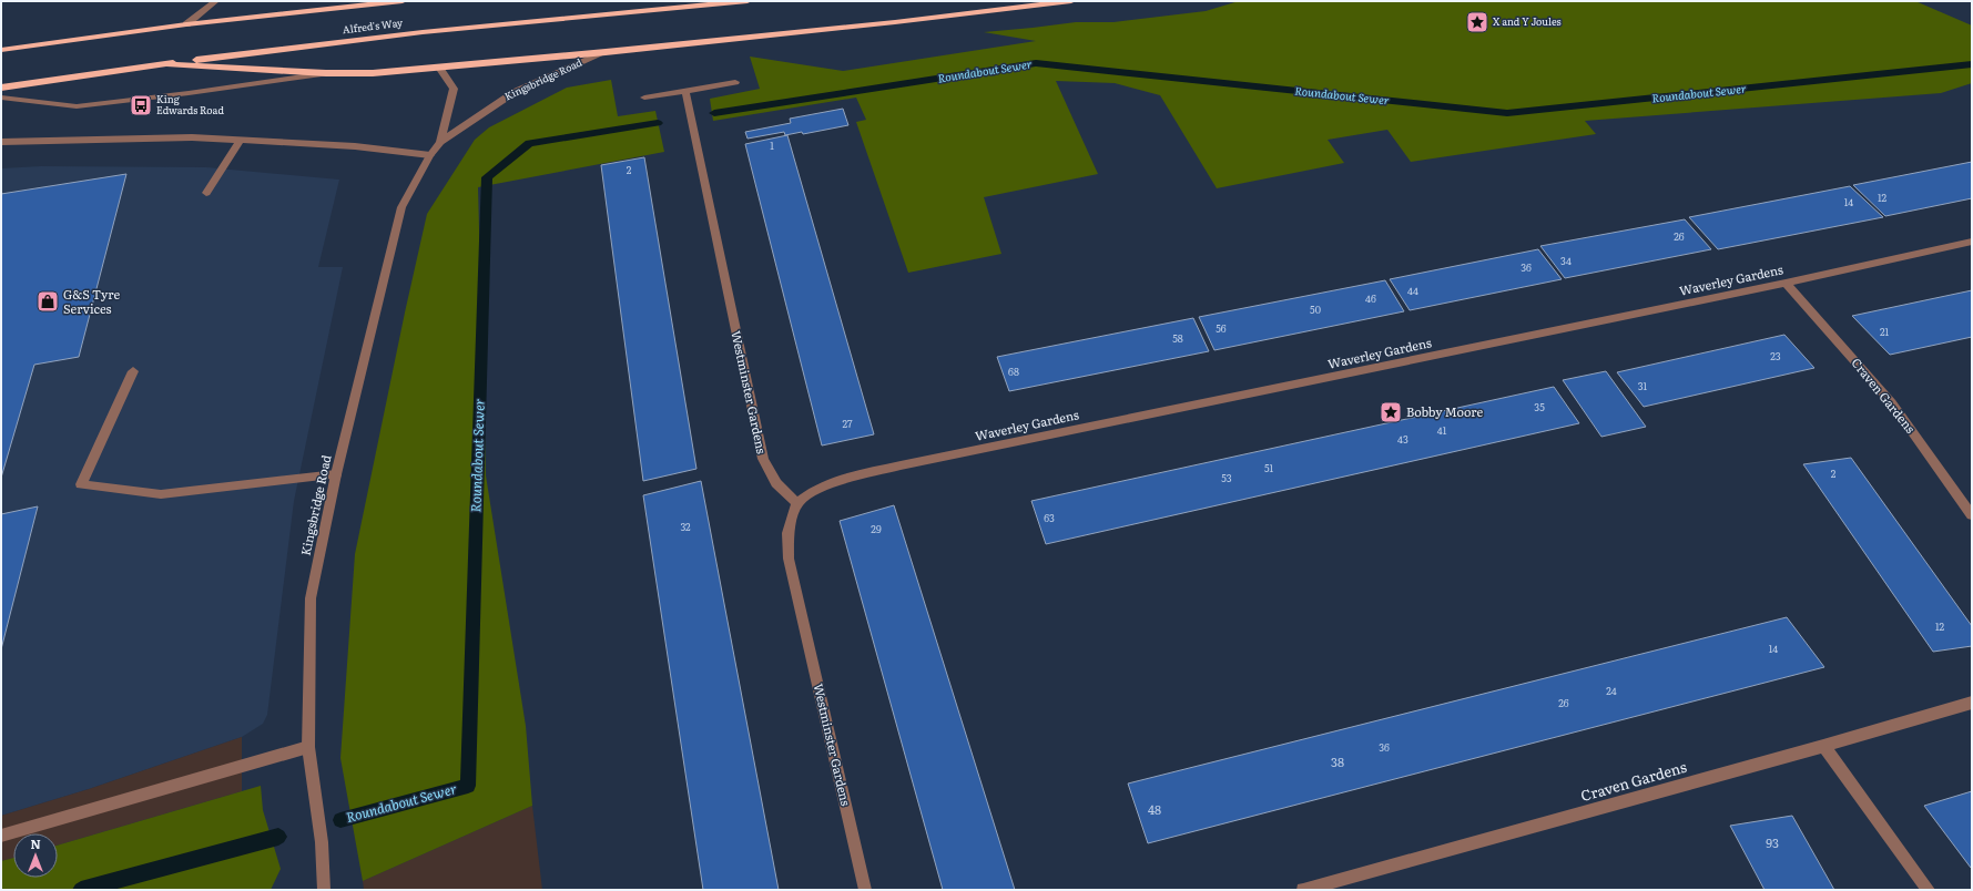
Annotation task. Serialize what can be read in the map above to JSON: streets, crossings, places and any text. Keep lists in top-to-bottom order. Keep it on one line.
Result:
{"streets":{"highway":["Alfred's Way"],"street":["Kingsbridge Road","Waverley Gardens","Westminster Gardens","Craven Gardens"]},"crossings":[["Waverley Gardens","Westminster Gardens"],["Waverley Gardens","Craven Gardens"]],"water":["Roundabout Sewer"],"places":{"place":["X and Y Joules","Bobby Moore"],"bus stop":["King Edwards Road"],"shop":["G&S Tyre Services"]},"house_numbers":["1","2","12","14","26","34","36","44","46","50","56","21","58","23","68","31","35","27","41","43","51","2","53","63","32","29","12","14","24","26","36","38","48","93"],"north":"top"}
